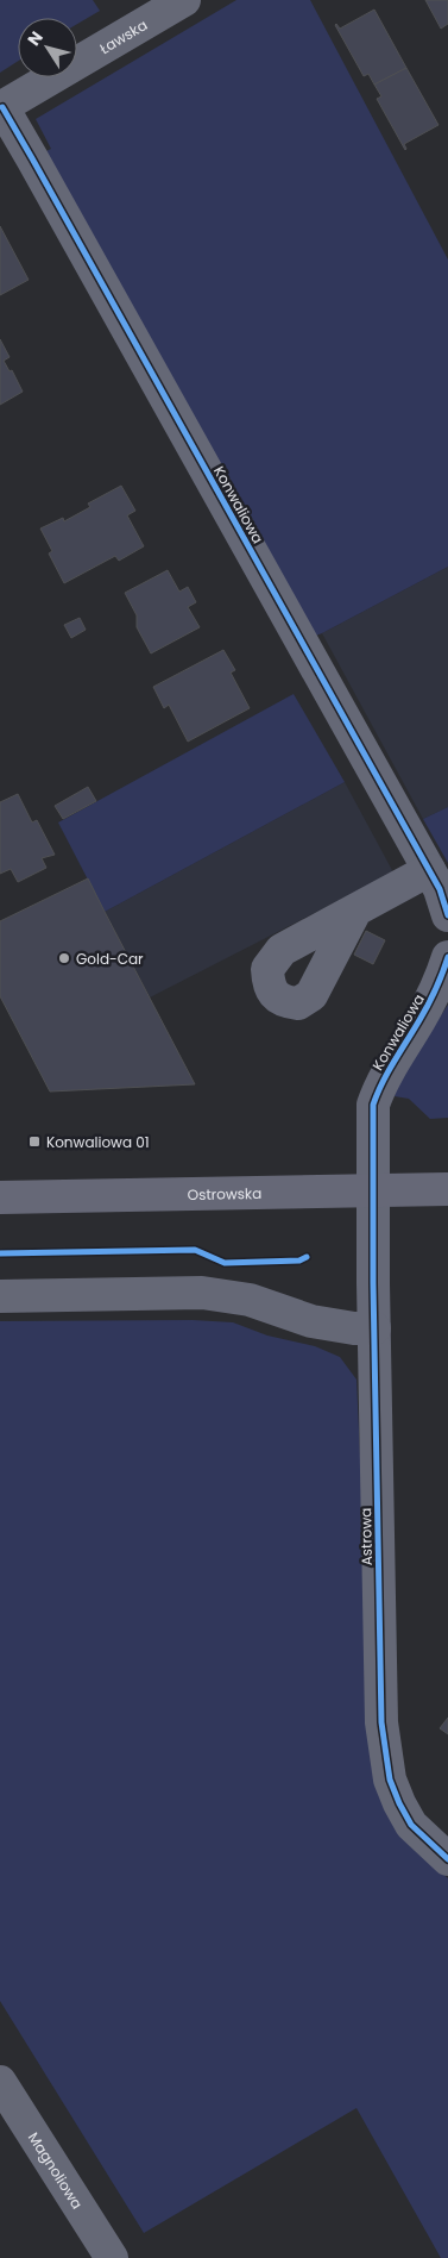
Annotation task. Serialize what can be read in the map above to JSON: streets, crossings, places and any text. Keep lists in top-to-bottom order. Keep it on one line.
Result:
{"streets":{"main road":["Ostrowska"],"street":["Ławska","Konwaliowa","Astrowa","Magnoliowa"]},"crossings":[["Ławska","Konwaliowa"],["Konwaliowa","Ostrowska"],["Konwaliowa","Astrowa"],["Ostrowska","Astrowa"]],"places":{"other":["Gold-Car"],"transit":["Konwaliowa 01"]},"north":"top left"}
